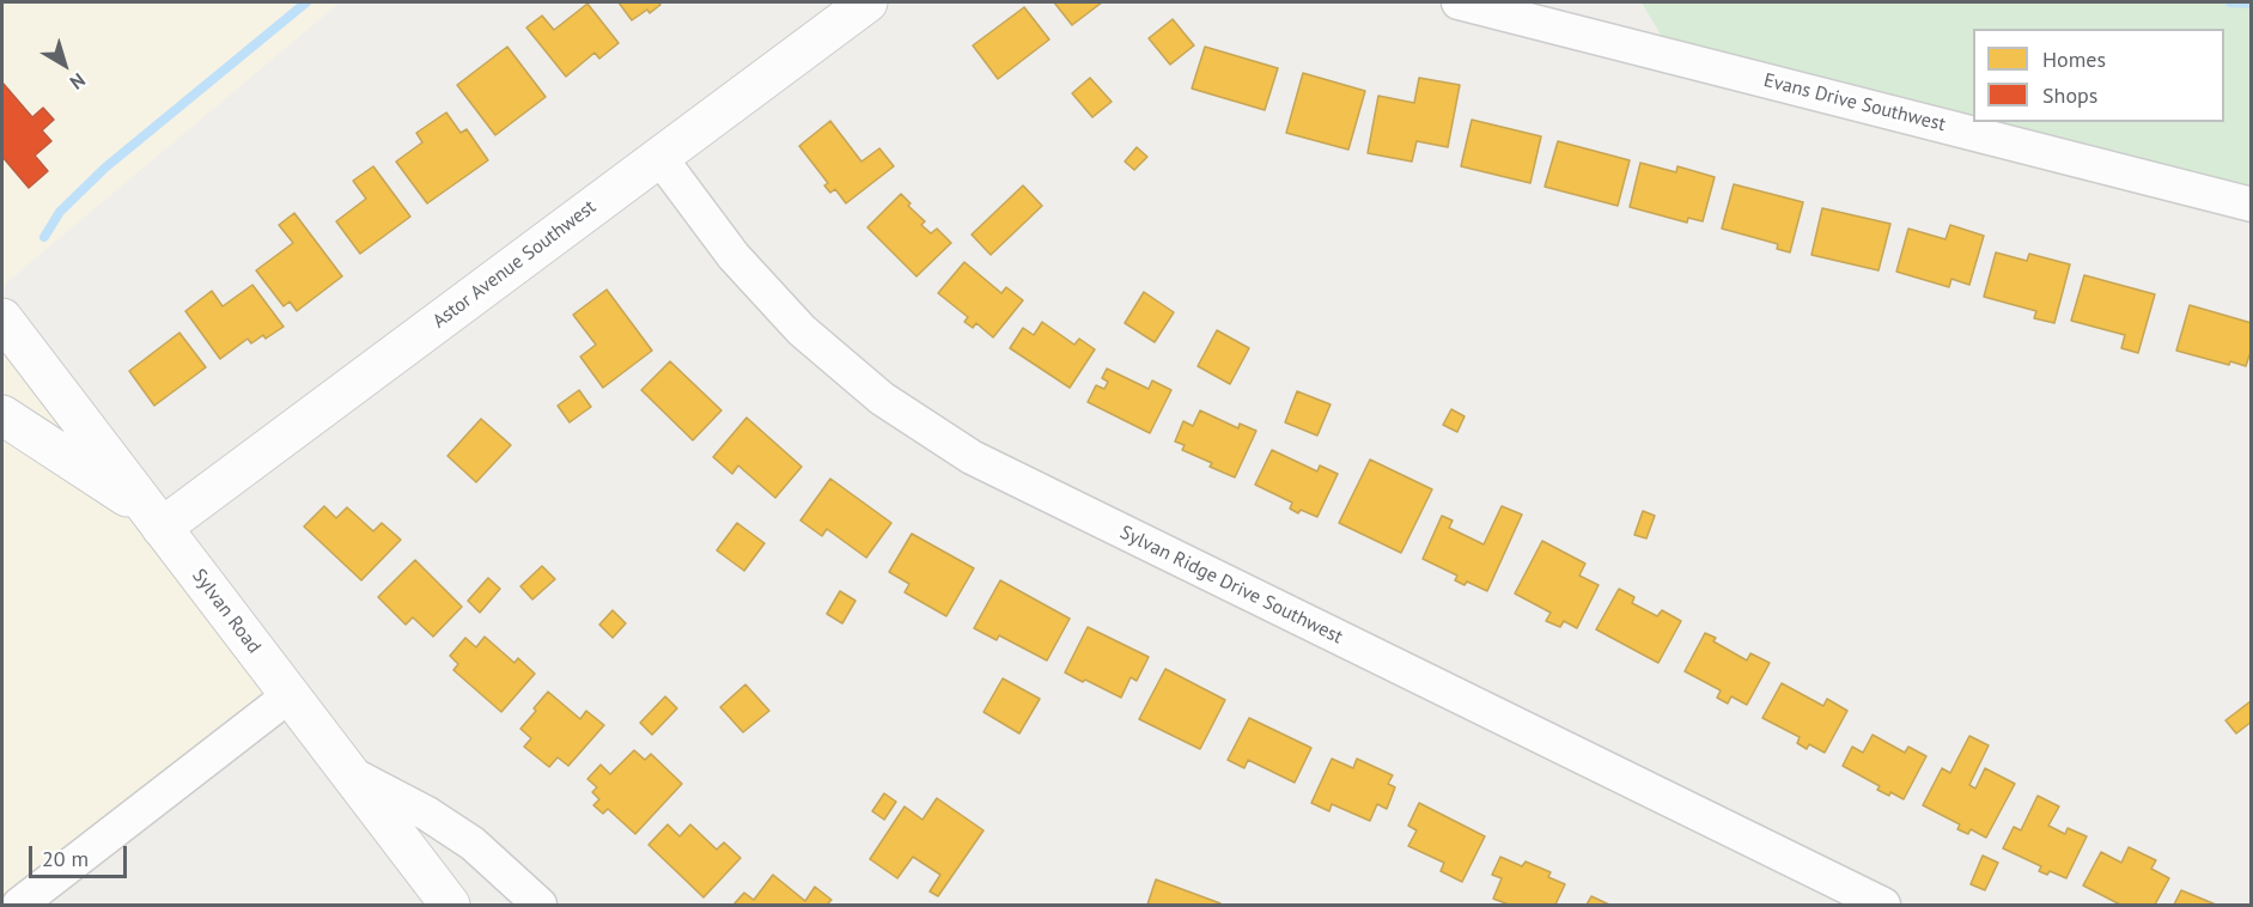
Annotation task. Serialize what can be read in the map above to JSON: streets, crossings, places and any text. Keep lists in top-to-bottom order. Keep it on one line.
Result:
{"streets":{"main road":["Astor Avenue Southwest","Sylvan Road"],"street":["Evans Drive Southwest","Sylvan Ridge Drive Southwest"]},"crossings":[["Astor Avenue Southwest","Sylvan Ridge Drive Southwest"],["Astor Avenue Southwest","Sylvan Road"]],"legend":["Homes","Shops"],"scale_bar":"20 m","north":"bottom right"}
